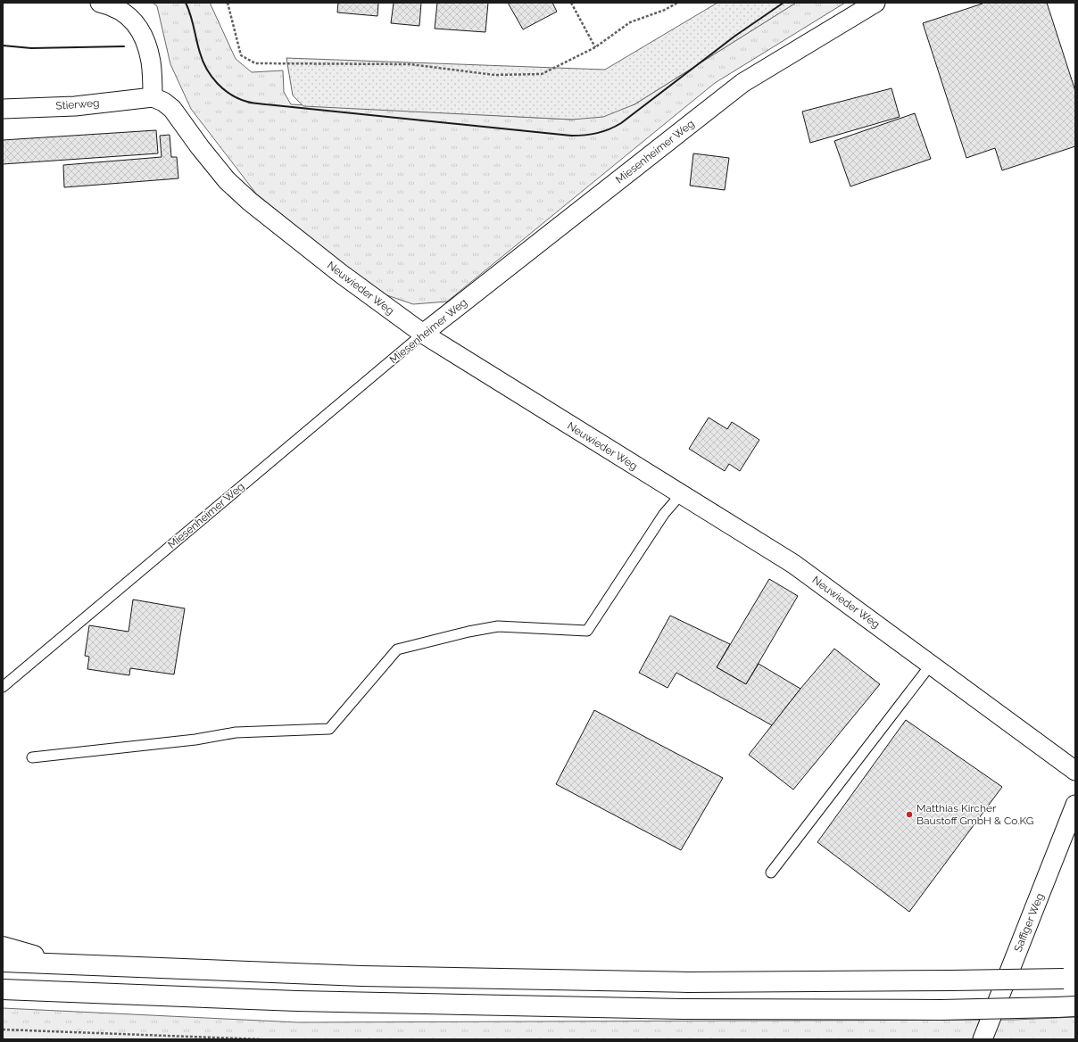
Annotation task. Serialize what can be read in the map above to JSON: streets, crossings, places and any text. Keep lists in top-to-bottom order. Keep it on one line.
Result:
{"streets":{"street":["Stierweg","Miesenheimer Weg","Neuwieder Weg","Saffiger Weg"]},"crossings":[["Stierweg","Neuwieder Weg"],["Miesenheimer Weg","Neuwieder Weg"]],"places":["Matthias Kircher Baustoff GmbH & Co.KG"]}
